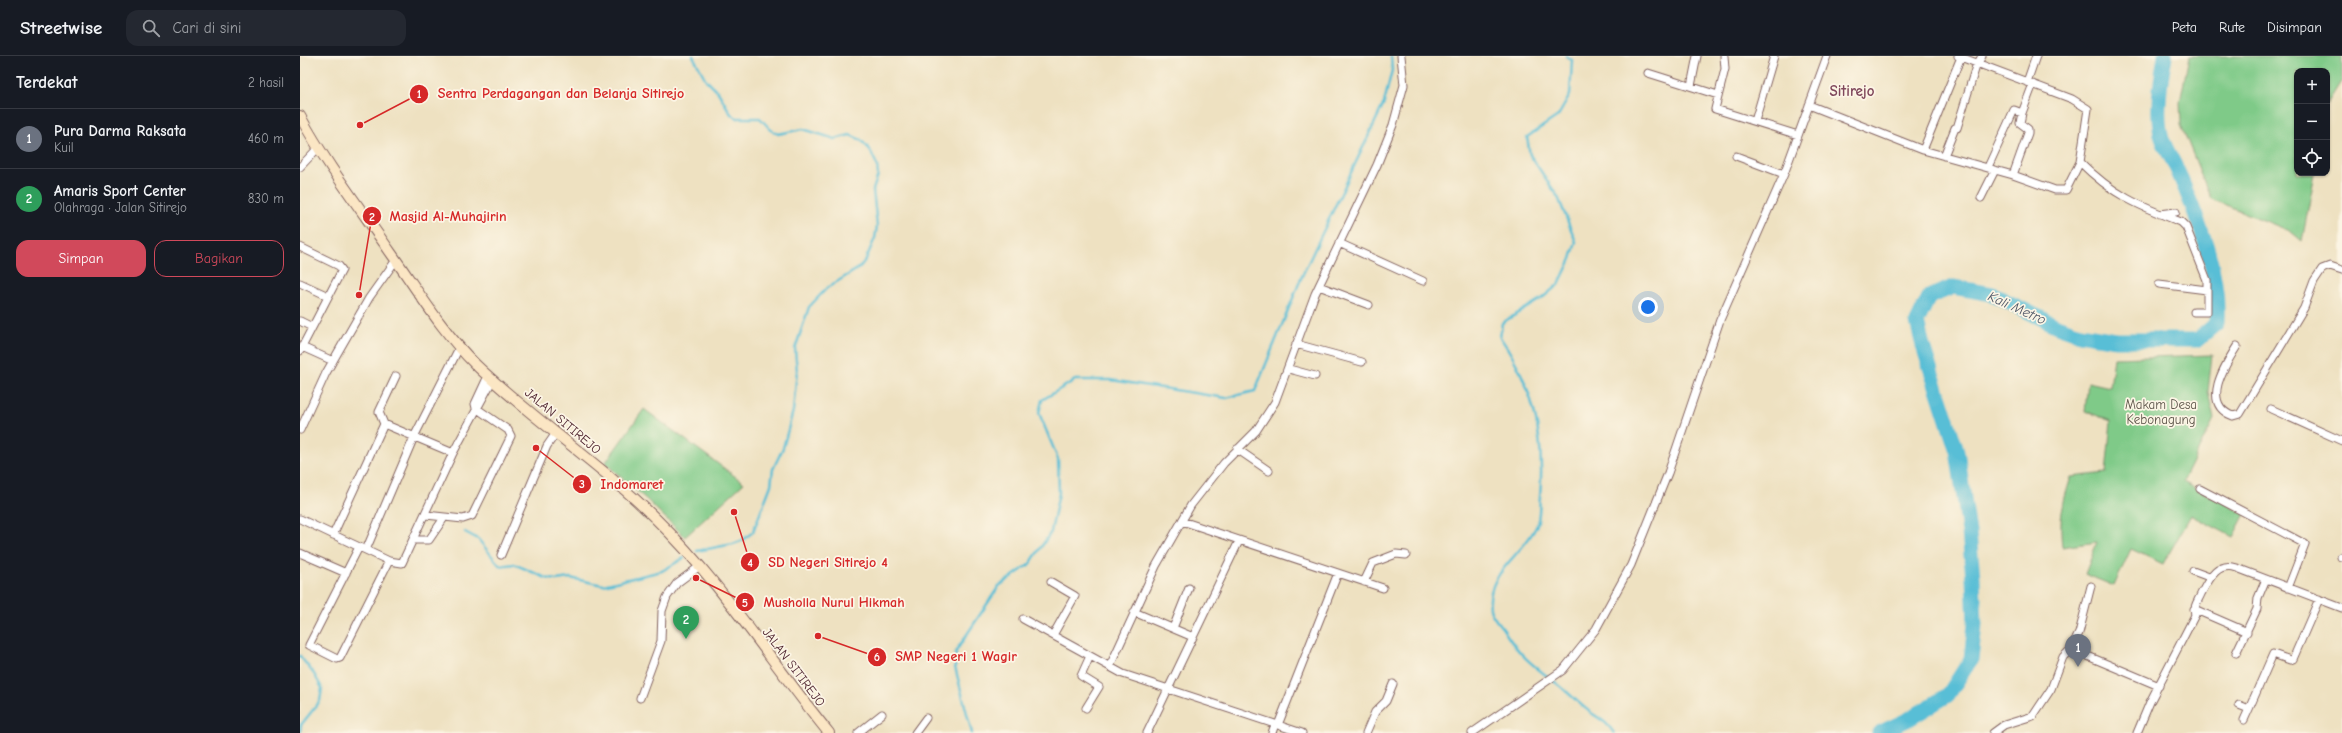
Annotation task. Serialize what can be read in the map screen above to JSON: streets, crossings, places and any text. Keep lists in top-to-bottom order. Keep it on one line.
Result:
{"streets":{"main road":["JALAN SITIREJO"]},"districts":["Sitirejo"],"water":["Kali Metro"],"parks":["Makam Desa Kebonagung"],"places":["Sentra Perdagangan dan Belanja Sitirejo","Masjid Al-Muhajirin","Indomaret","SD Negeri Sitirejo 4","Musholla Nurul Hikmah","SMP Negeri 1 Wagir"],"page":{"header":"Streetwise","search":"Cari di sini","nav":["Peta","Rute","Disimpan"],"heading":["Terdekat","2 hasil"],"map_buttons":["+","−"],"list":[{"mark":"1","name":"Pura Darma Raksata","note":"Kuil","value":"460 m"},{"mark":"2","name":"Amaris Sport Center","note":"Olahraga · Jalan Sitirejo","value":"830 m"}],"buttons":["Simpan","Bagikan"],"pins":["2","1"]}}
